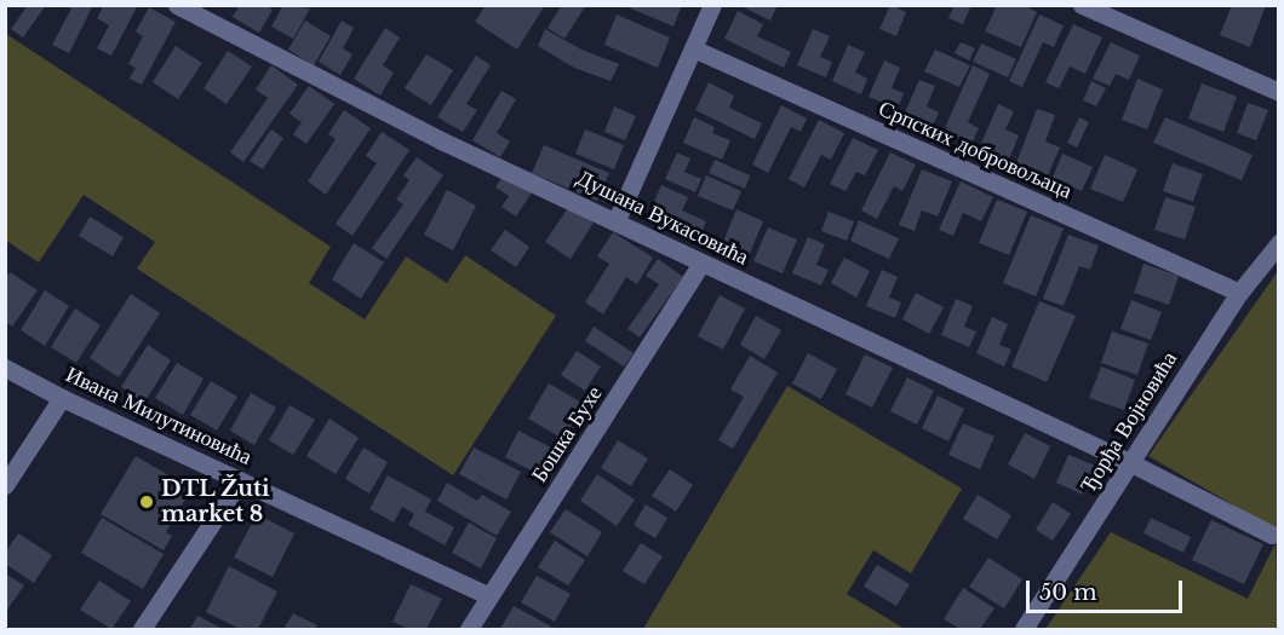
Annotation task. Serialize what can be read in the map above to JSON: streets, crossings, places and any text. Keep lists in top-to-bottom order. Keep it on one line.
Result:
{"streets":{"street":["Српских добровољаца","Душана Вукасовића","Ивана Милутиновића","Ђорђа Војновића","Бошка Бухе"]},"crossings":[["Српских добровољаца","Ђорђа Војновића"],["Душана Вукасовића","Ђорђа Војновића"],["Душана Вукасовића","Бошка Бухе"],["Ивана Милутиновића","Бошка Бухе"]],"places":["DTL Žuti market 8"],"scale_bar":"50 m"}
